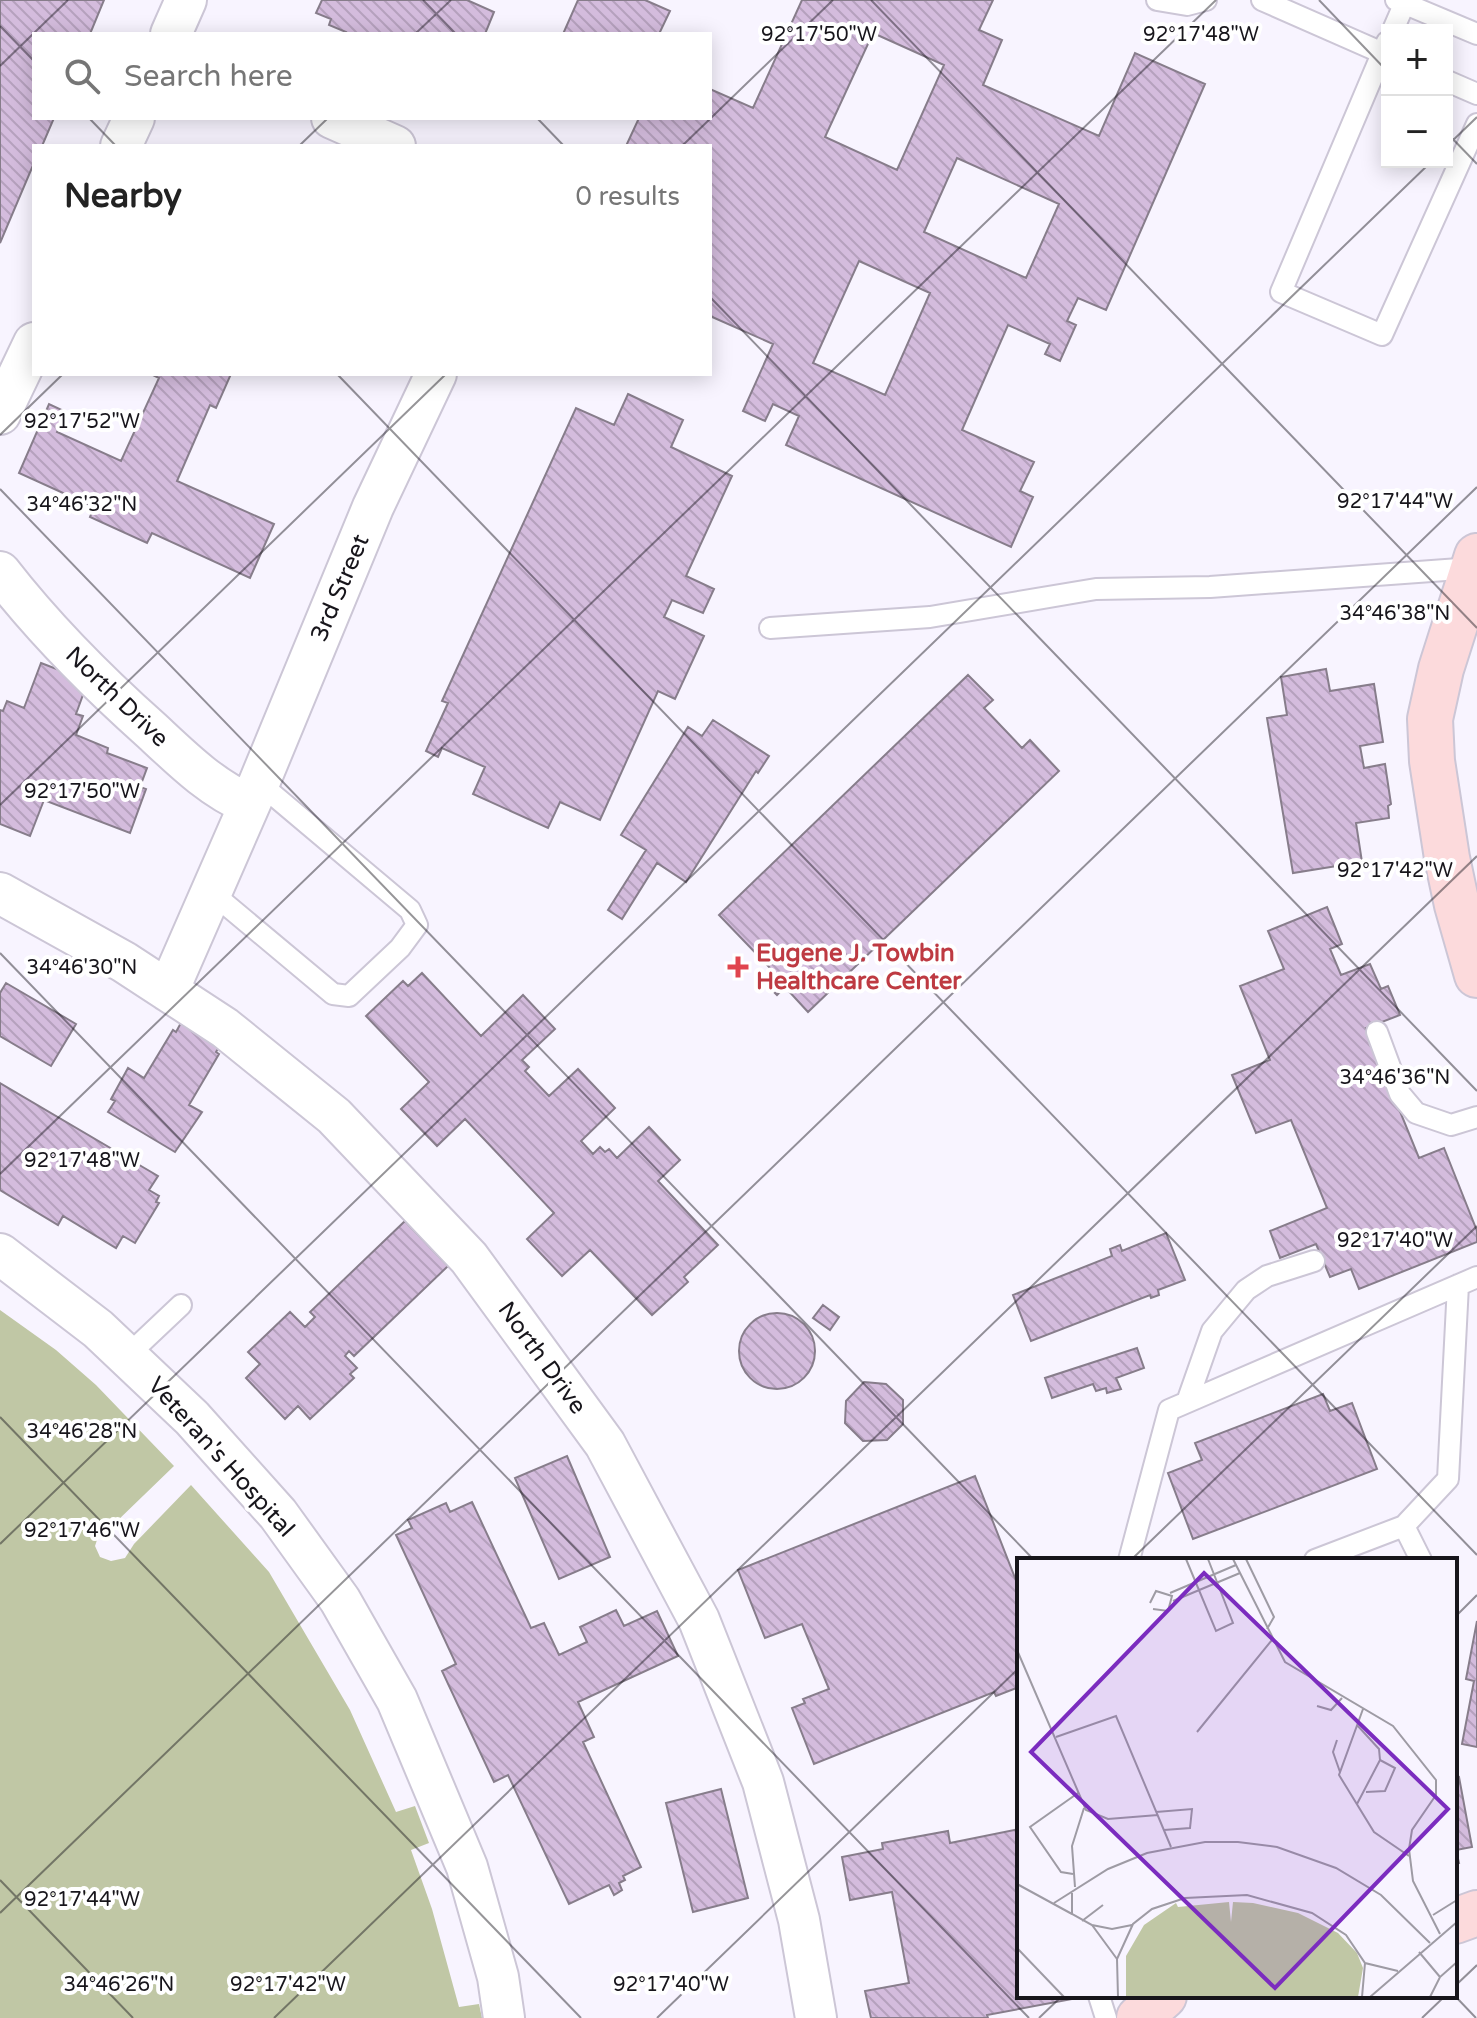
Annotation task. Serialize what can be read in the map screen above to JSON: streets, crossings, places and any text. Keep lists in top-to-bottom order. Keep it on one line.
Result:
{"streets":{"street":["3rd Street","North Drive","Veteran's Hospital"]},"crossings":[["3rd Street","North Drive"]],"places":{"health":["Eugene J. Towbin Healthcare Center"]},"page":{"map_buttons":["+","−"],"search":"Search here","heading":["Nearby","0 results"]},"coordinates":["92°17'50\"W","92°17'48\"W","92°17'52\"W","92°17'44\"W","34°46'32\"N","34°46'38\"N","92°17'42\"W","34°46'30\"N","34°46'36\"N","92°17'40\"W","34°46'28\"N","92°17'46\"W","34°46'26\"N"]}
